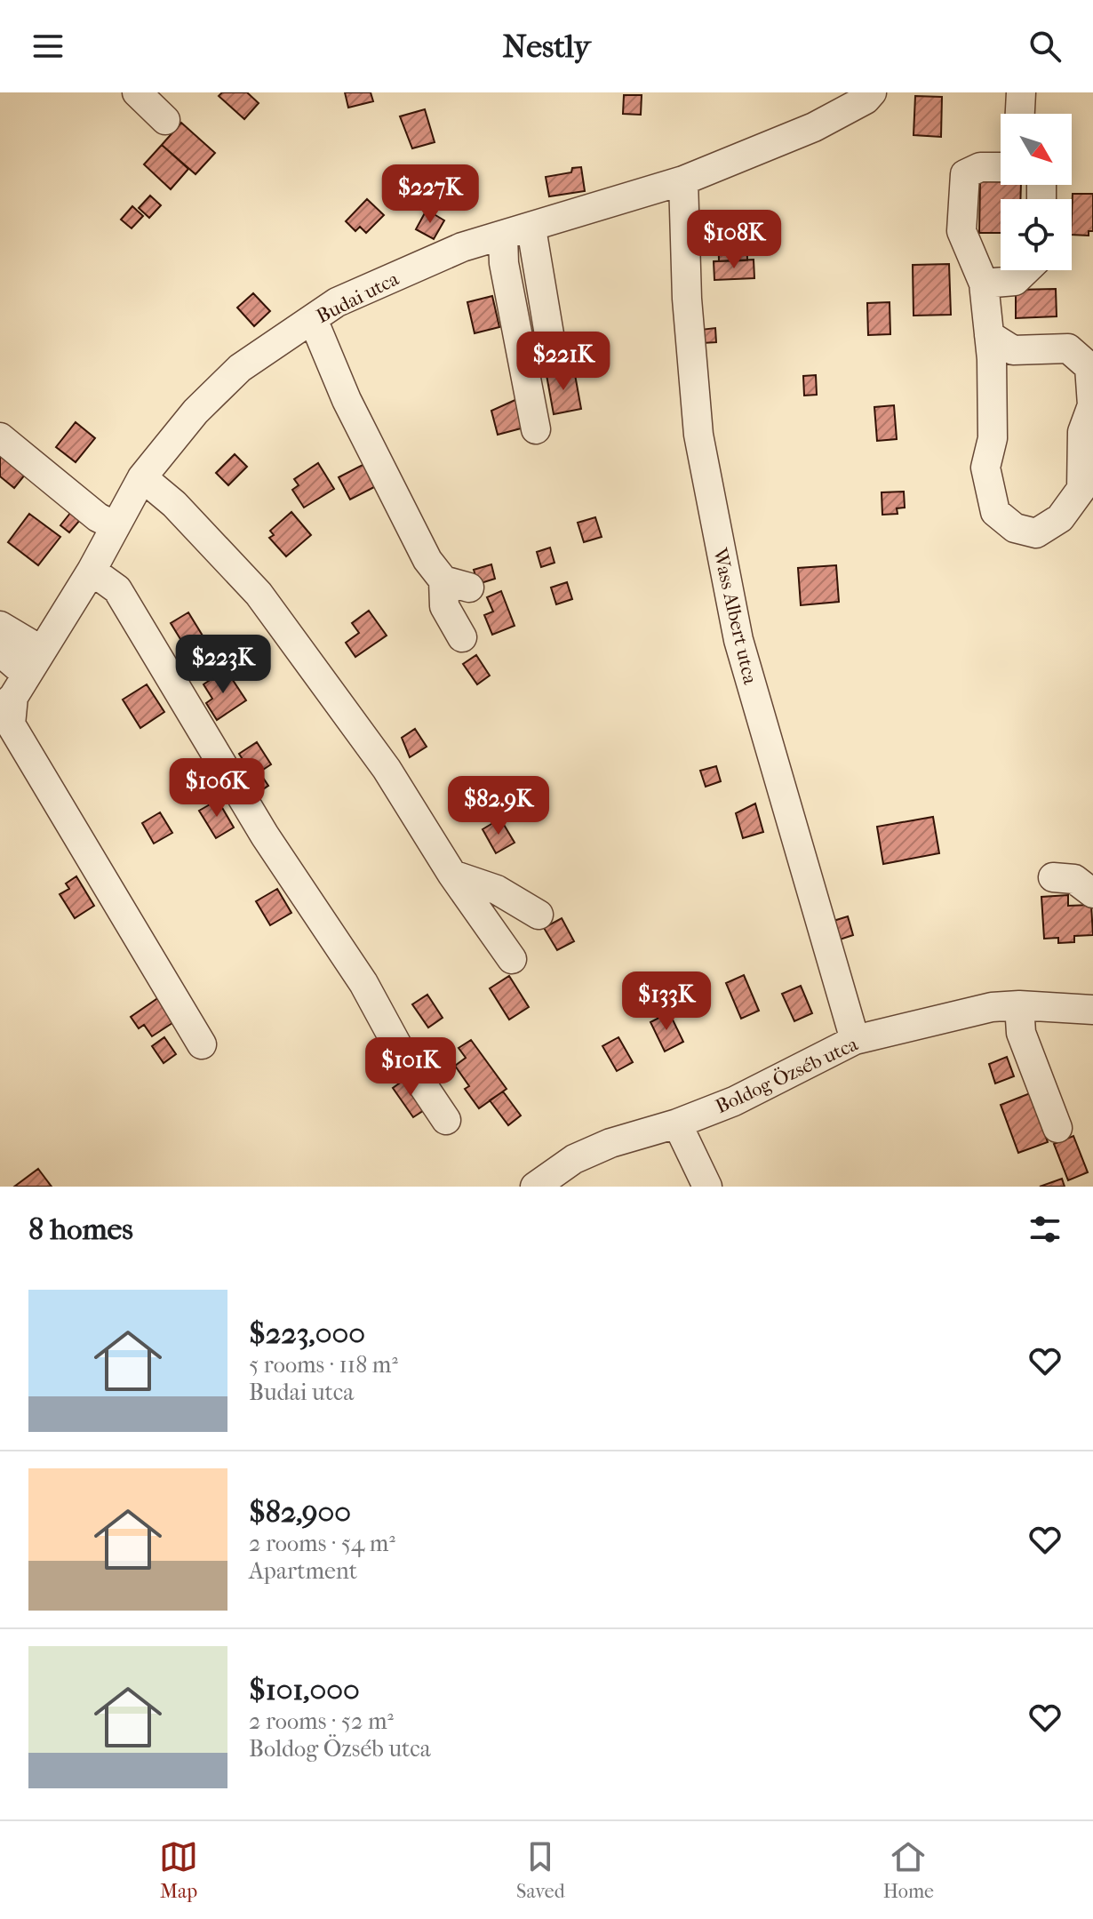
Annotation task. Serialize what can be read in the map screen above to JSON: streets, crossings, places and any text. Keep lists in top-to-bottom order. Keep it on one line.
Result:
{"streets":{"street":["Budai utca","Wass Albert utca","Boldog Özséb utca"]},"crossings":[["Budai utca","Wass Albert utca"],["Wass Albert utca","Boldog Özséb utca"]],"north":"bottom right","page":{"header":"Nestly","price":["$227K","$108K","$221K","$223K","$106K","$82.9K","$133K","$101K"],"heading":"8 homes","list":[{"name":"$223,000","note":"5 rooms · 118 m² · Budai utca"},{"name":"$82,900","note":"2 rooms · 54 m² · Apartment"},{"name":"$101,000","note":"2 rooms · 52 m² · Boldog Özséb utca"}],"tabs":["Map","Saved","Home"]}}
